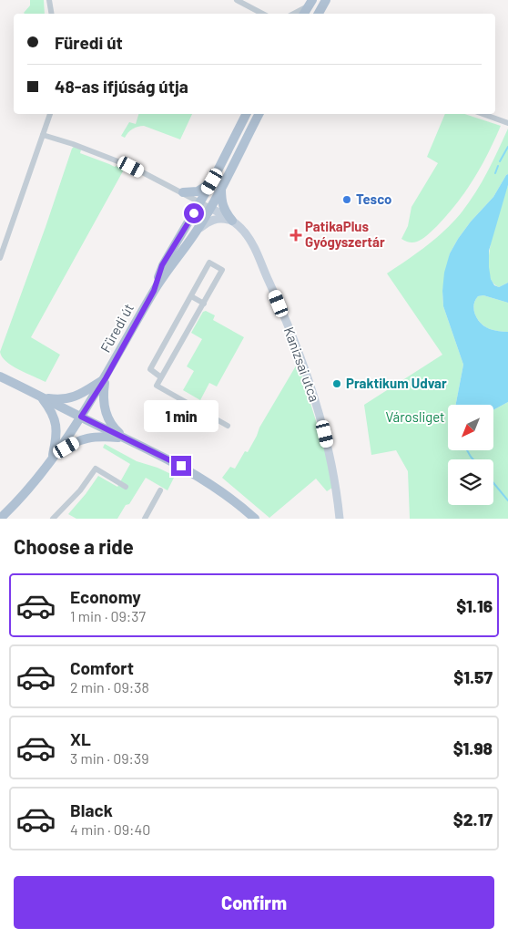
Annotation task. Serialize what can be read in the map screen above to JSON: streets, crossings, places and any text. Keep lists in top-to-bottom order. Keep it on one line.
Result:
{"streets":{"main road":["Füredi út"],"street":["Kanizsai utca"]},"crossings":[["Füredi út","Kanizsai utca"]],"parks":["Városliget"],"places":{"other":["Tesco","Praktikum Udvar"],"health":["PatikaPlus Gyógyszertár"]},"north":"bottom left","page":{"banner":["Füredi út","48-as ifjúság útja"],"bubble":"1 min","heading":"Choose a ride","list":[{"name":"Economy","note":"1 min · 09:37","value":"$1.16"},{"name":"Comfort","note":"2 min · 09:38","value":"$1.57"},{"name":"XL","note":"3 min · 09:39","value":"$1.98"},{"name":"Black","note":"4 min · 09:40","value":"$2.17"}],"buttons":"Confirm"}}
